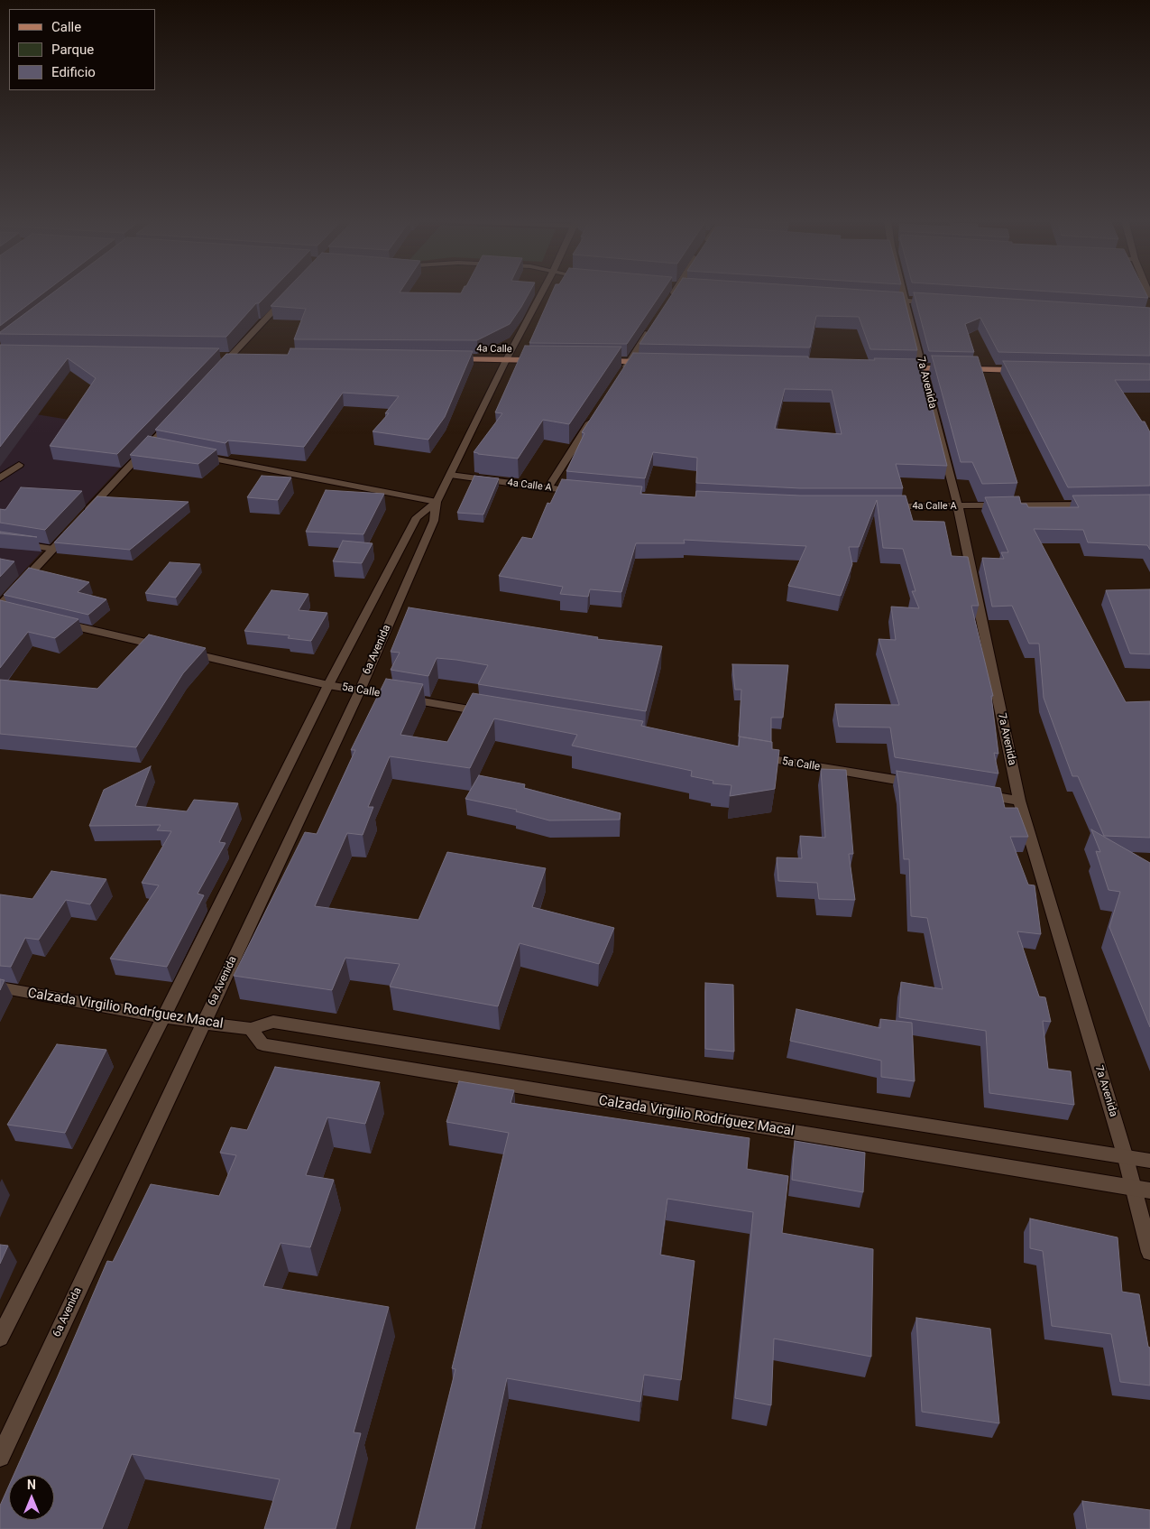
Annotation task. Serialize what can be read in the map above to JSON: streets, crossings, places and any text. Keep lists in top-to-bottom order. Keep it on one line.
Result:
{"streets":{"main road":["4a Calle"],"street":["7a Avenida","4a Calle A","6a Avenida","5a Calle","Calzada Virgilio Rodríguez Macal"]},"crossings":[["4a Calle","6a Avenida"],["7a Avenida","4a Calle A"],["7a Avenida","Calzada Virgilio Rodríguez Macal"],["4a Calle A","6a Avenida"],["6a Avenida","5a Calle"],["6a Avenida","Calzada Virgilio Rodríguez Macal"]],"legend":["Calle","Parque","Edificio"],"north":"top"}
